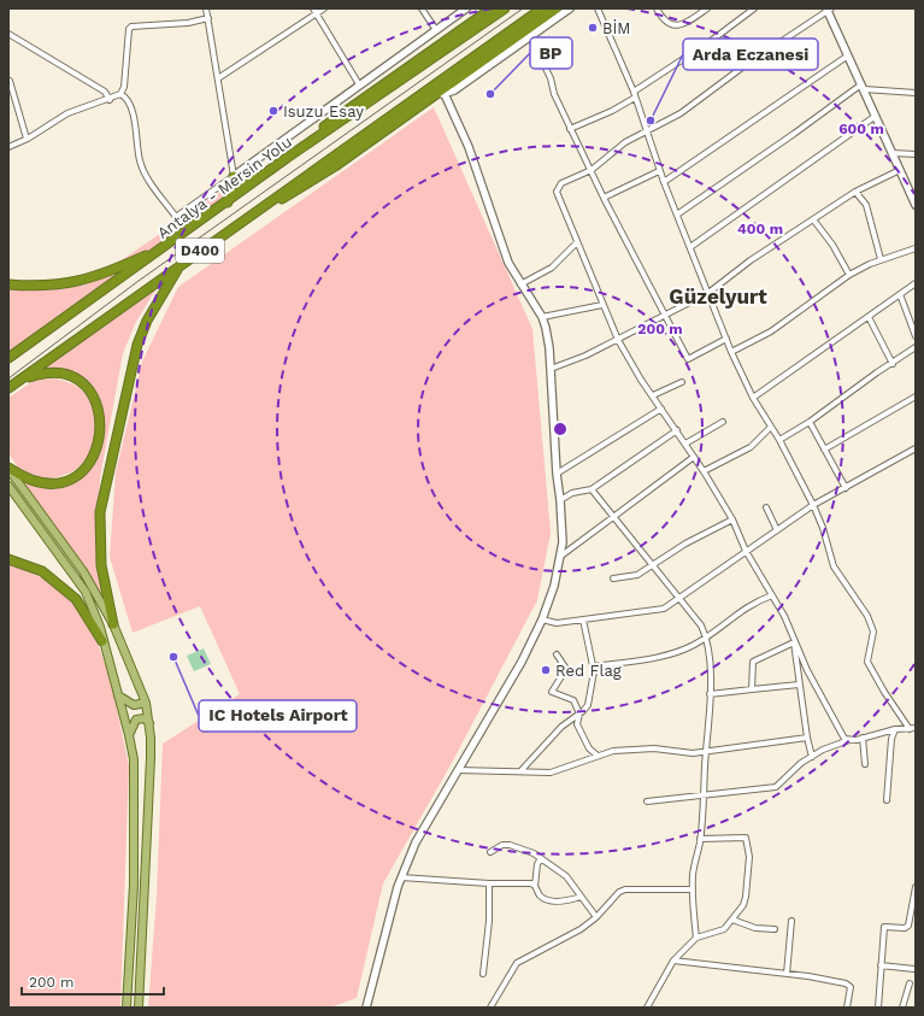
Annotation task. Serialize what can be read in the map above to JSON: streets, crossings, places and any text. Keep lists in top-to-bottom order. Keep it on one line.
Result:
{"streets":{"highway":["Antalya - Mersin Yolu","D400"]},"districts":["Güzelyurt"],"places":["BİM","BP","Isuzu Esay","Arda Eczanesi","IC Hotels Airport","Red Flag"],"scale_bar":"200 m","rings":["600 m","400 m","200 m"]}
